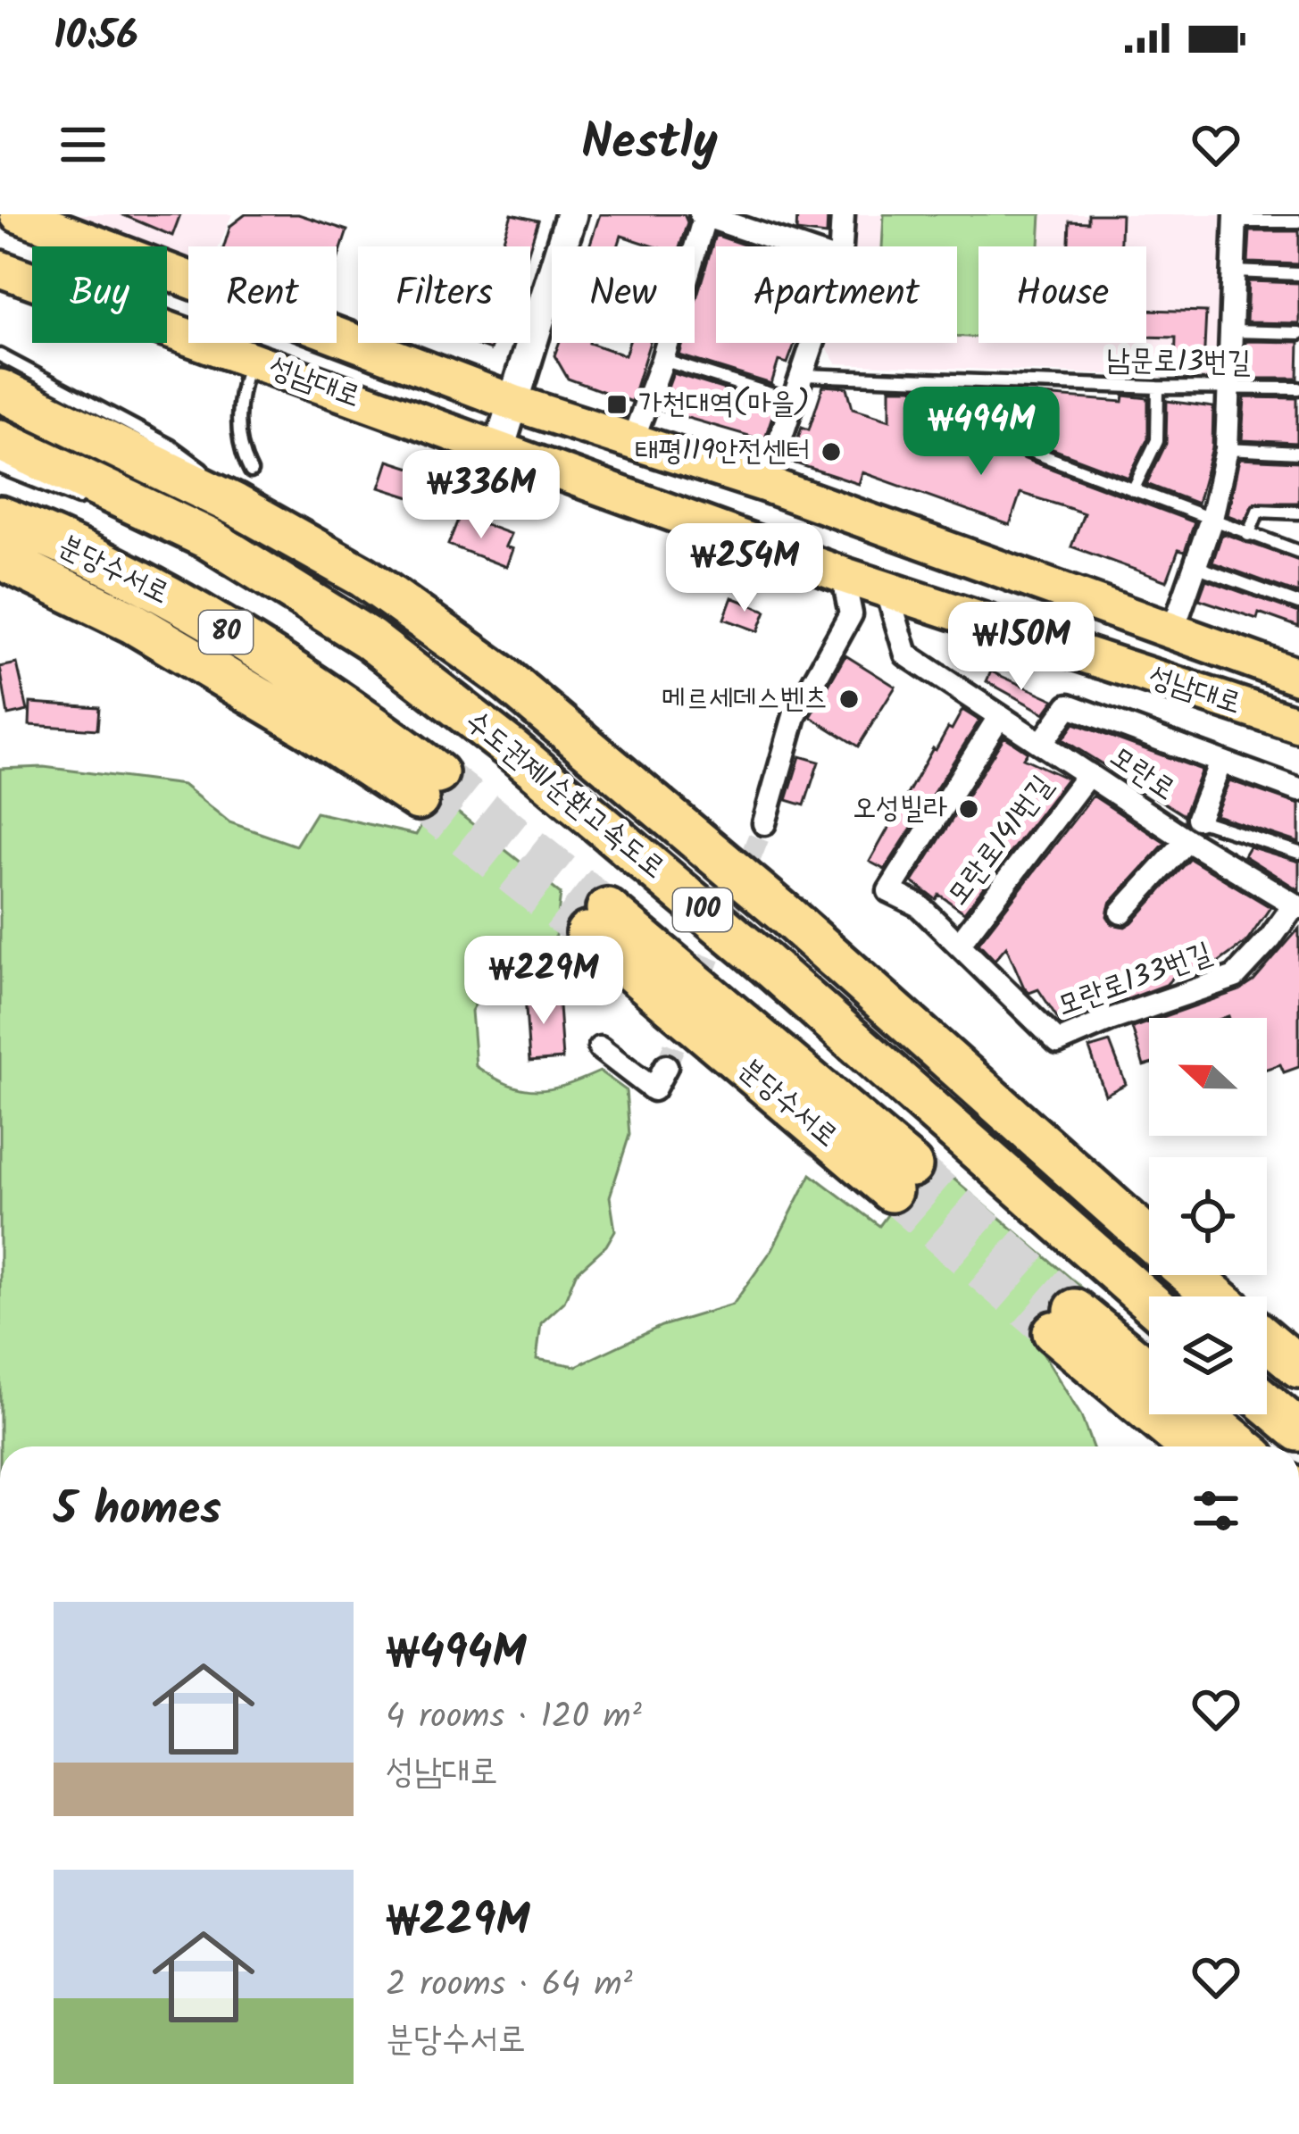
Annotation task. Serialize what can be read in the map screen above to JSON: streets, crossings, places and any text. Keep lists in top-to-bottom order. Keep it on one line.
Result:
{"streets":{"highway":["분당수서로","80","수도권제1순환고속도로","100"],"main road":["성남대로"],"street":["모란로","모란로141번길","모란로133번길"],"lane":["남문로13번길"]},"crossings":[["성남대로","모란로"],["모란로","모란로141번길"],["모란로","모란로133번길"],["모란로141번길","모란로133번길"]],"places":{"transit":["가천대역(마을)"],"other":["태평119안전센터","메르세데스벤츠","오성빌라"]},"north":"left","page":{"status":"10:56","header":"Nestly","chip":["Buy","Rent","Filters","New","Apartment","House"],"price":["₩494M","₩336M","₩254M","₩150M","₩229M"],"heading":"5 homes","list":[{"name":"₩494M","note":"4 rooms · 120 m² · 성남대로"},{"name":"₩229M","note":"2 rooms · 64 m² · 분당수서로"}]}}
